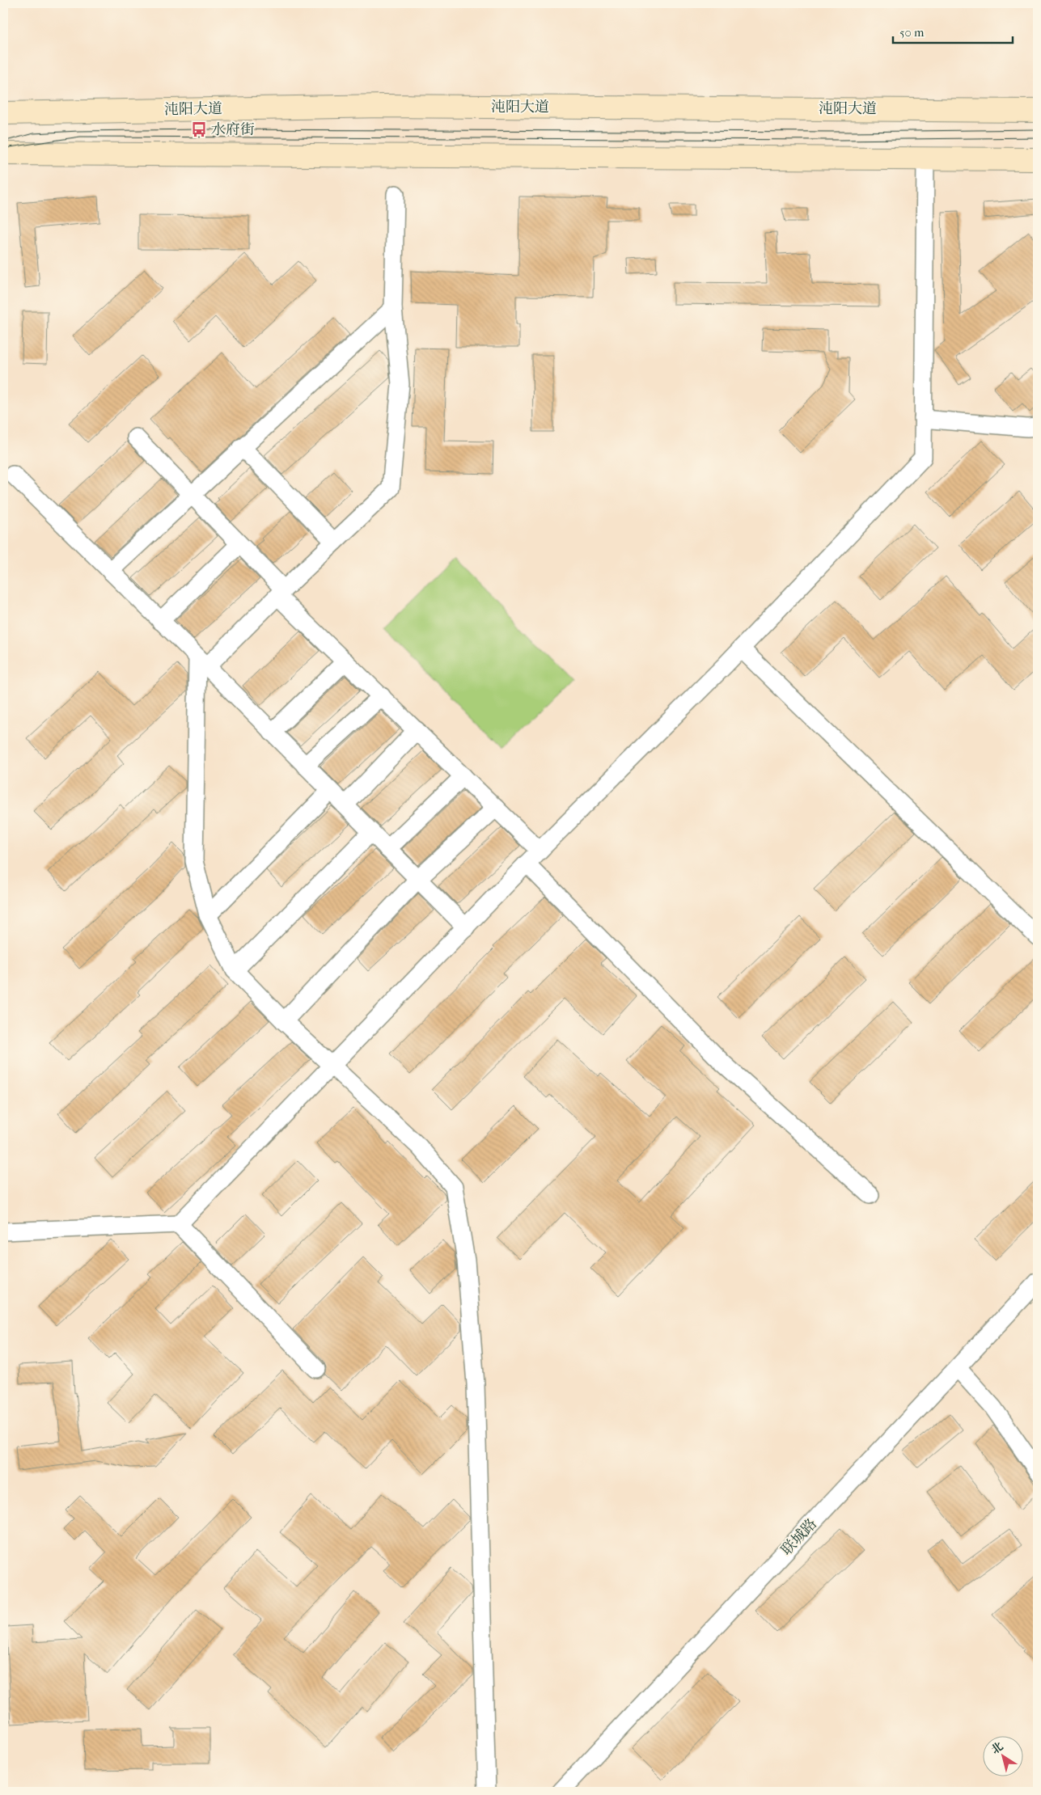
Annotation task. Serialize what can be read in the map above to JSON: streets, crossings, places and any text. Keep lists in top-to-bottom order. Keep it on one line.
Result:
{"streets":{"main road":["沌阳大道"],"street":["联城路"]},"places":{"bus stop":["水府街"]},"scale_bar":"50 m","north":"top left"}
